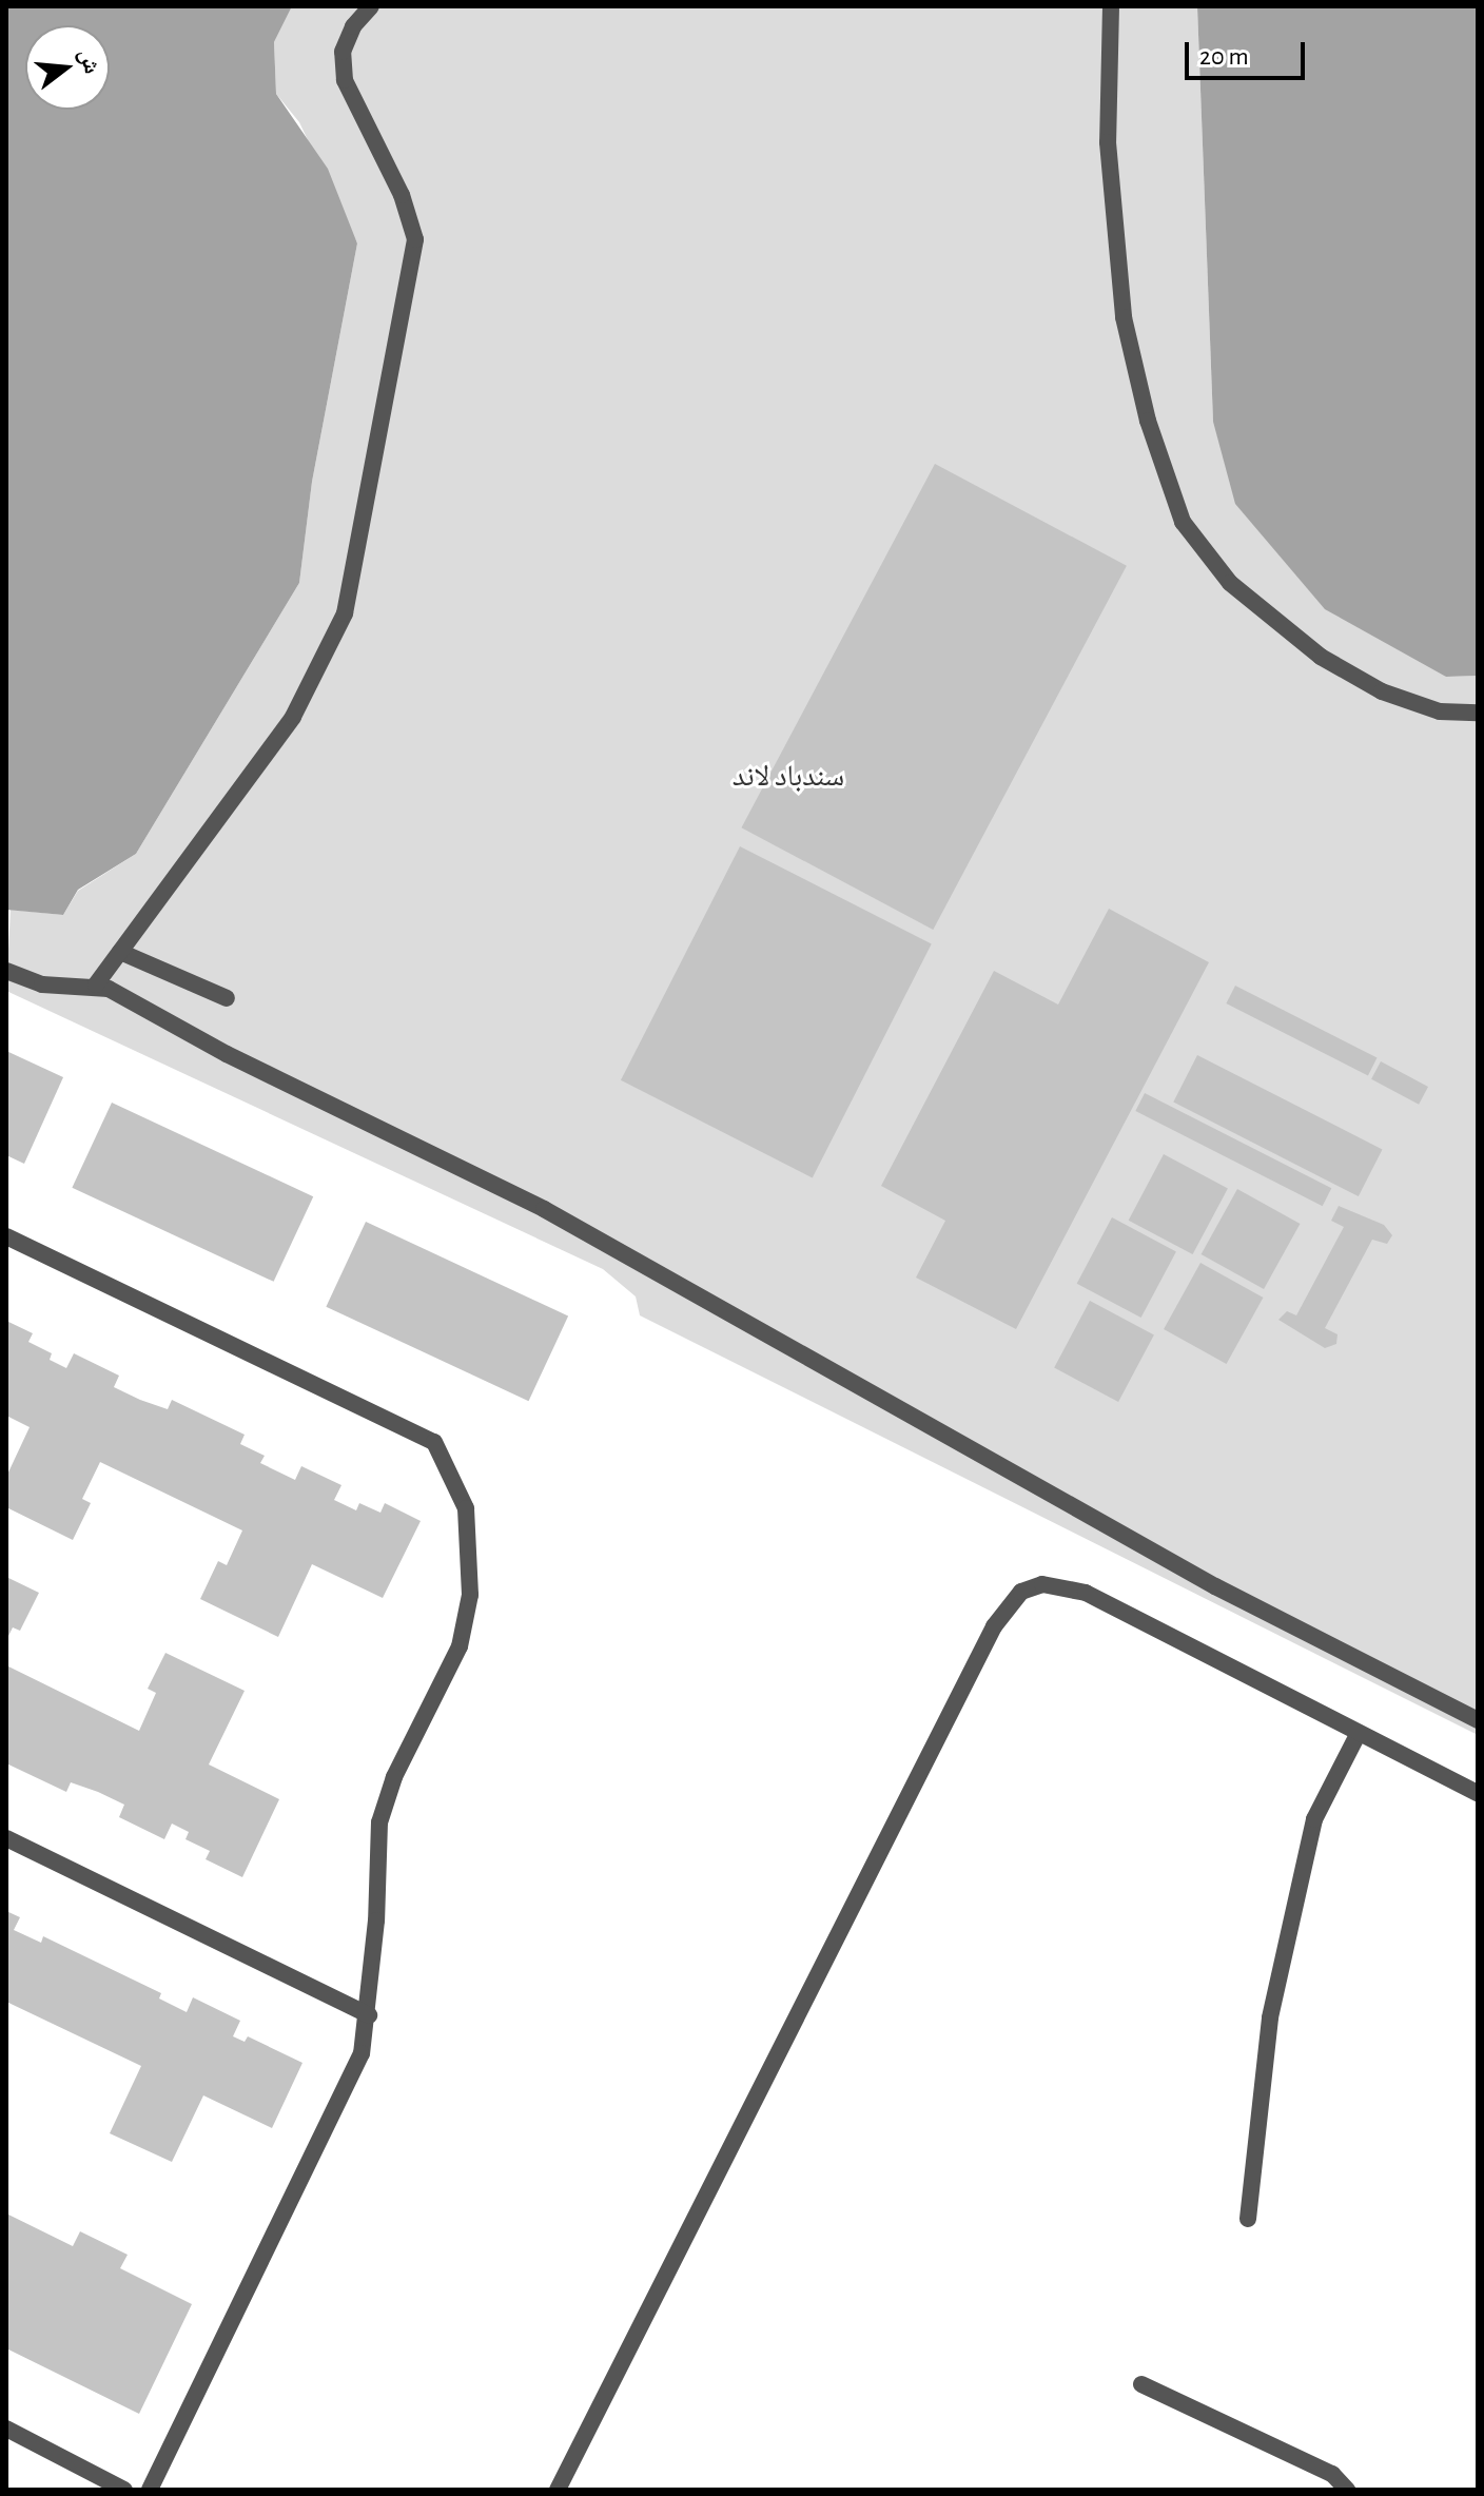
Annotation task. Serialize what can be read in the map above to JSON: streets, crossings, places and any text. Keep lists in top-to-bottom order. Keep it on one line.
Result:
{"parks":["سندباد لاند"],"scale_bar":"20 m","north":"right"}
